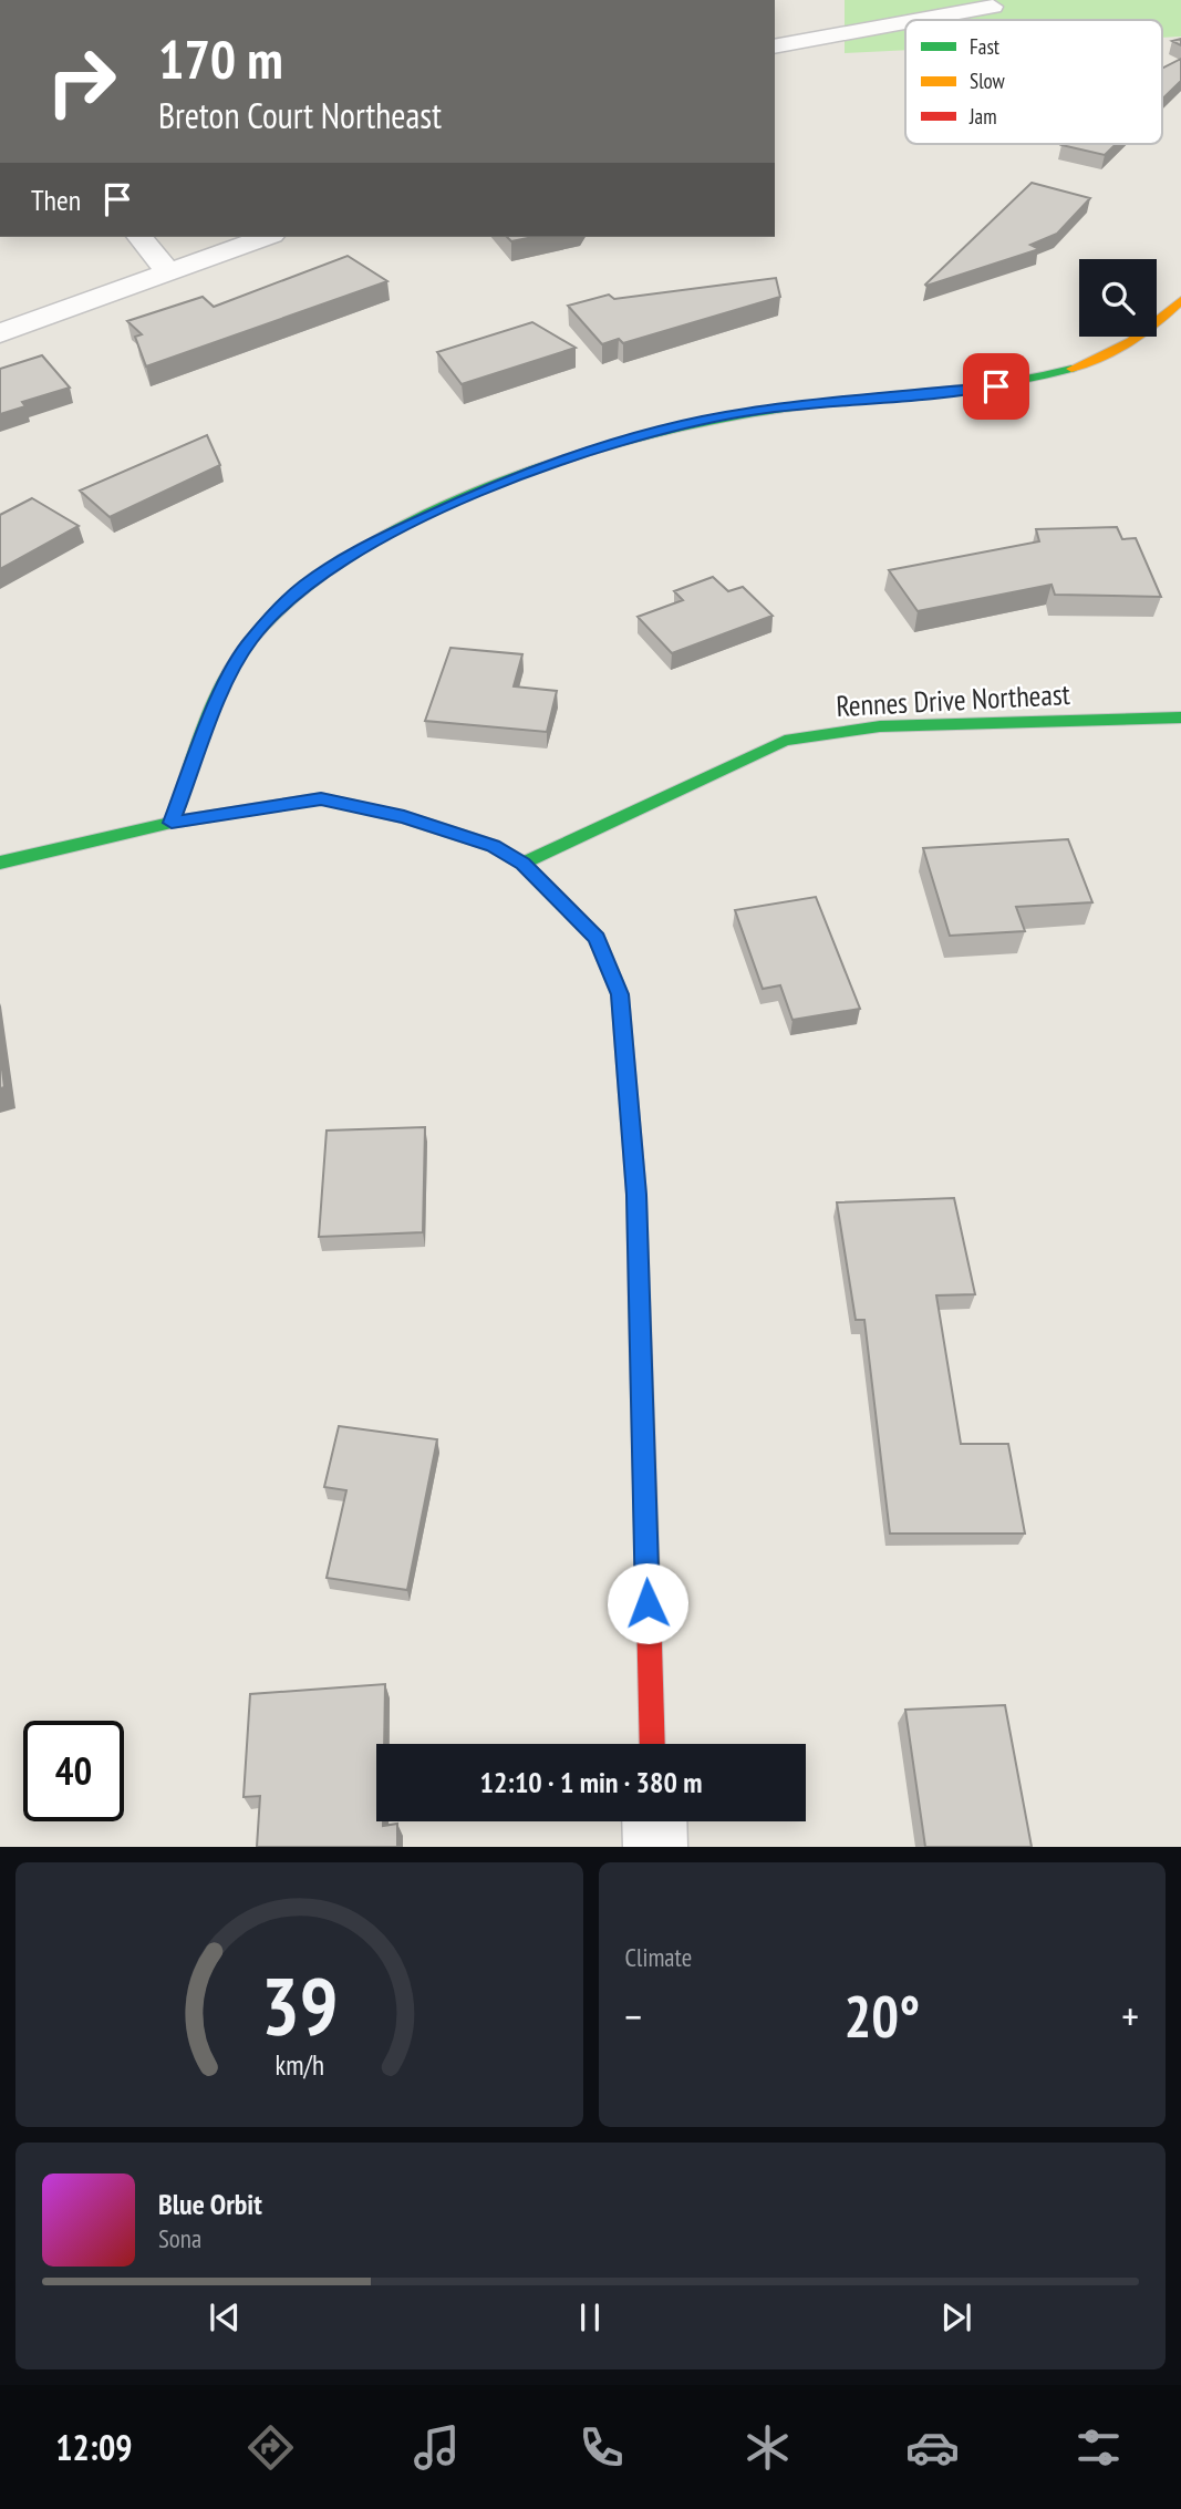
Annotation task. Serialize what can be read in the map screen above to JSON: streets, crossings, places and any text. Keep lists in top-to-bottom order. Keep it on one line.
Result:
{"streets":{"street":["Rennes Drive Northeast"]},"legend":["Fast","Slow","Jam"],"page":{"turn":["170 m","Breton Court Northeast"],"then":"Then","limit":"40","trip":"12:10 · 1 min · 380 m","tile":"Climate","heat":["−","20°","+"],"song":["Blue Orbit","Sona"],"tabs":"12:09","gauge":["39","km/h"]}}
